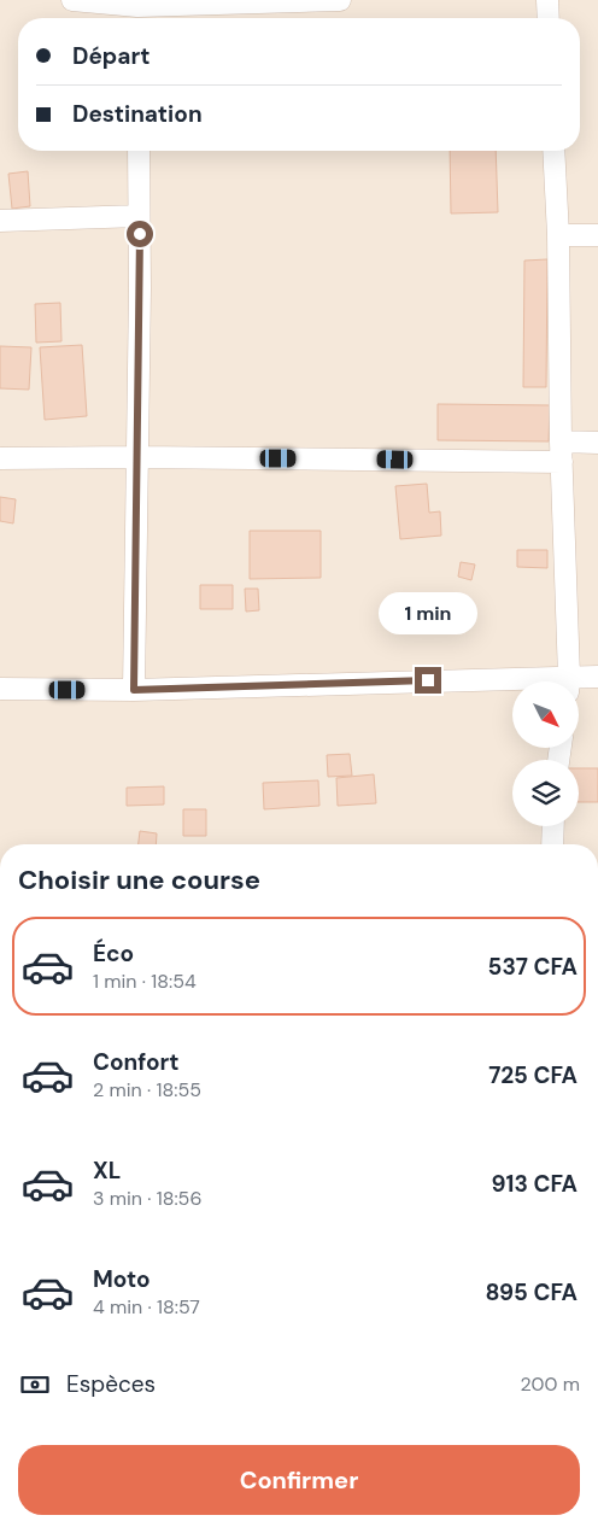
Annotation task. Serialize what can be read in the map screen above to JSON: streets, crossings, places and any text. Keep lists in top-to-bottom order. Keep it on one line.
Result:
{"north":"bottom right","page":{"banner":["Départ","Destination"],"bubble":"1 min","heading":"Choisir une course","list":[{"name":"Éco","note":"1 min · 18:54","value":"537 CFA"},{"name":"Confort","note":"2 min · 18:55","value":"725 CFA"},{"name":"XL","note":"3 min · 18:56","value":"913 CFA"},{"name":"Moto","note":"4 min · 18:57","value":"895 CFA"}],"pay":["Espèces","200 m"],"buttons":"Confirmer"}}
